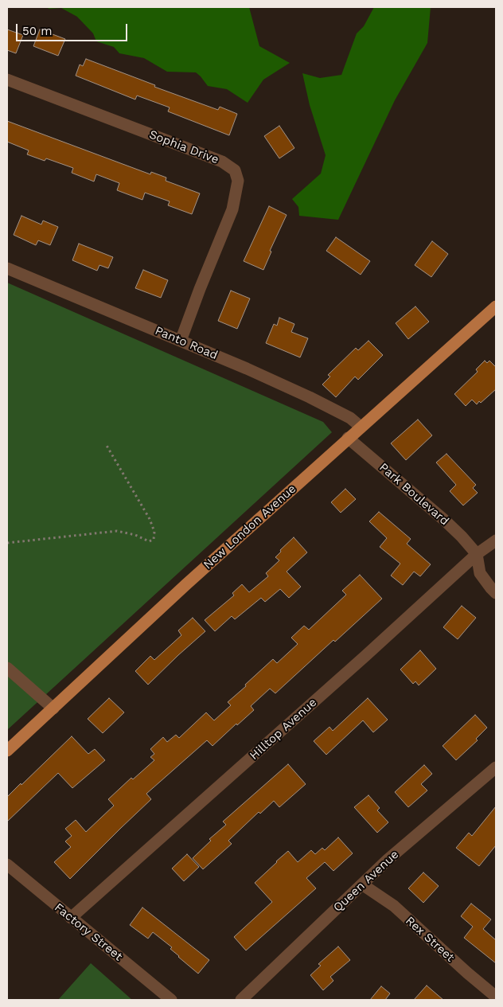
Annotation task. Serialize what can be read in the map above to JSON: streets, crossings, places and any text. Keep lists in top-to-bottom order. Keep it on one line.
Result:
{"streets":{"main road":["New London Avenue"],"street":["Sophia Drive","Panto Road","Park Boulevard","Hilltop Avenue","Queen Avenue","Factory Street","Rex Street"]},"crossings":[["Sophia Drive","Panto Road"],["Panto Road","New London Avenue"],["Park Boulevard","New London Avenue"],["Park Boulevard","Hilltop Avenue"],["Hilltop Avenue","Factory Street"],["Queen Avenue","Rex Street"]],"scale_bar":"50 m"}
